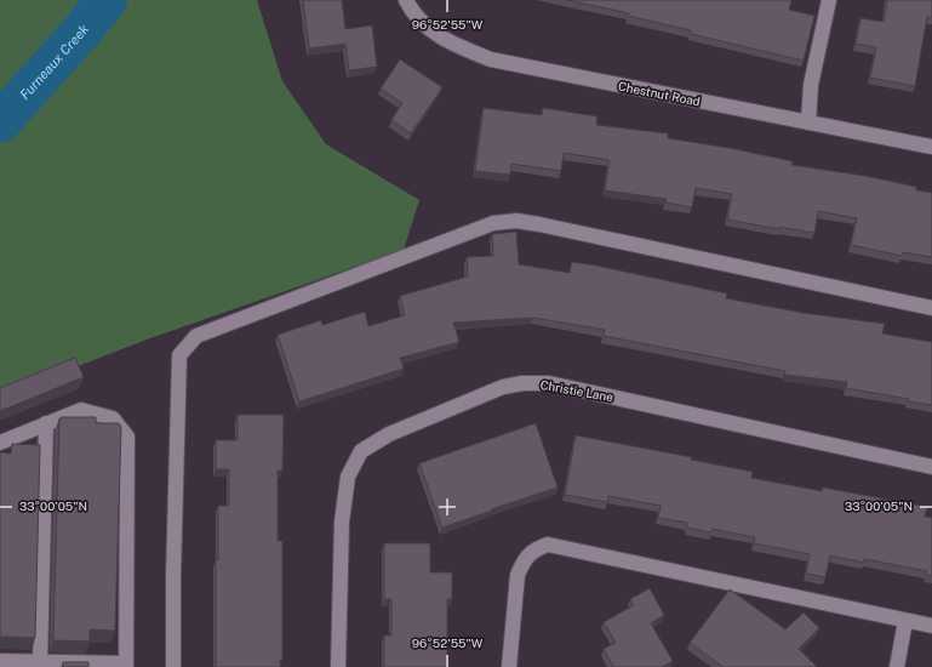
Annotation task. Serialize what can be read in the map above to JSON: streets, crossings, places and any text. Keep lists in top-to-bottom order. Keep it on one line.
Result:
{"streets":{"street":["Chestnut Road","Christie Lane"]},"water":["Furneaux Creek"],"coordinates":["96°52'55\"W","33°00'05\"N"]}
